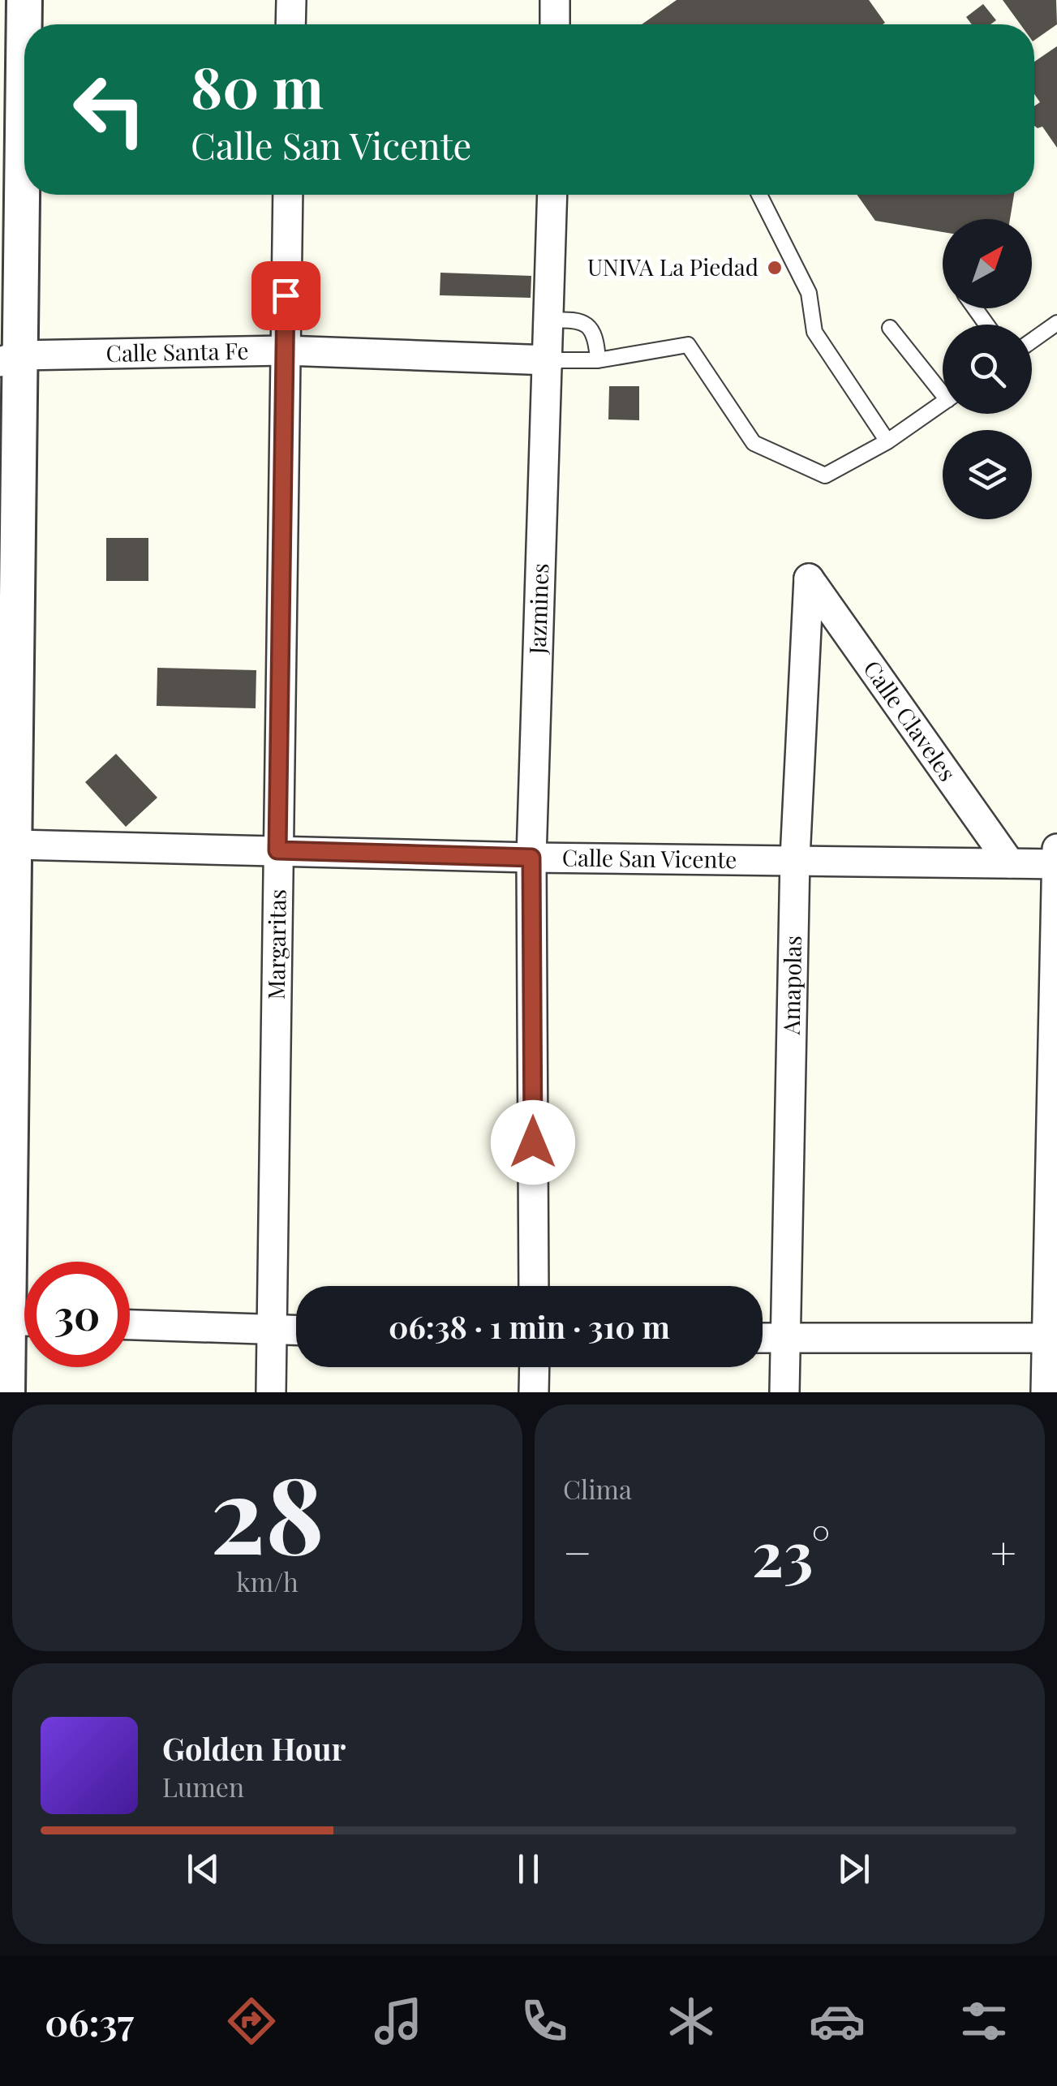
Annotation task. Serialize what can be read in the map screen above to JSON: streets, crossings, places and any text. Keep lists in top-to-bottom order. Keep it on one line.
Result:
{"streets":{"street":["Calle Santa Fe","Jazmines","Calle Claveles","Calle San Vicente","Margaritas","Amapolas"]},"crossings":[["Calle Santa Fe","Jazmines"],["Calle Santa Fe","Margaritas"],["Jazmines","Calle San Vicente"],["Calle Claveles","Calle San Vicente"],["Calle Claveles","Amapolas"],["Calle San Vicente","Margaritas"],["Calle San Vicente","Amapolas"]],"places":["UNIVA La Piedad"],"north":"top right","page":{"turn":["80 m","Calle San Vicente"],"limit":"30","trip":"06:38 · 1 min · 310 m","tile":[["28","km/h"],"Clima"],"heat":["−","23°","+"],"song":["Golden Hour","Lumen"],"tabs":"06:37"}}
